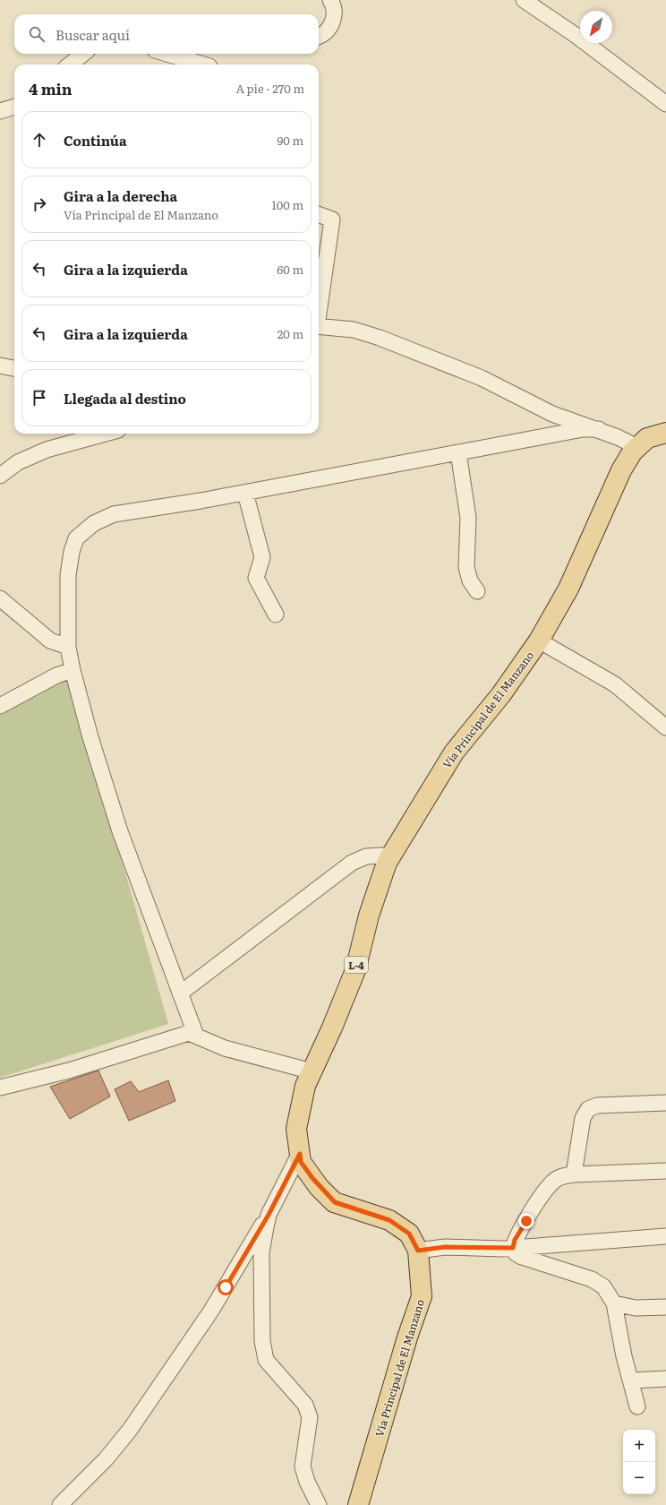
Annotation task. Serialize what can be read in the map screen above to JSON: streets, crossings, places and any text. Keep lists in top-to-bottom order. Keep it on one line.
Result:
{"streets":{"main road":["Vía Principal de El Manzano","L-4"]},"north":"bottom left","page":{"search":"Buscar aquí","heading":["4 min","A pie · 270 m"],"list":[["Continúa","90 m"],["Gira a la derecha","Vía Principal de El Manzano","100 m"],["Gira a la izquierda","60 m"],["Gira a la izquierda","20 m"],"Llegada al destino"],"map_buttons":["+","−"]}}
